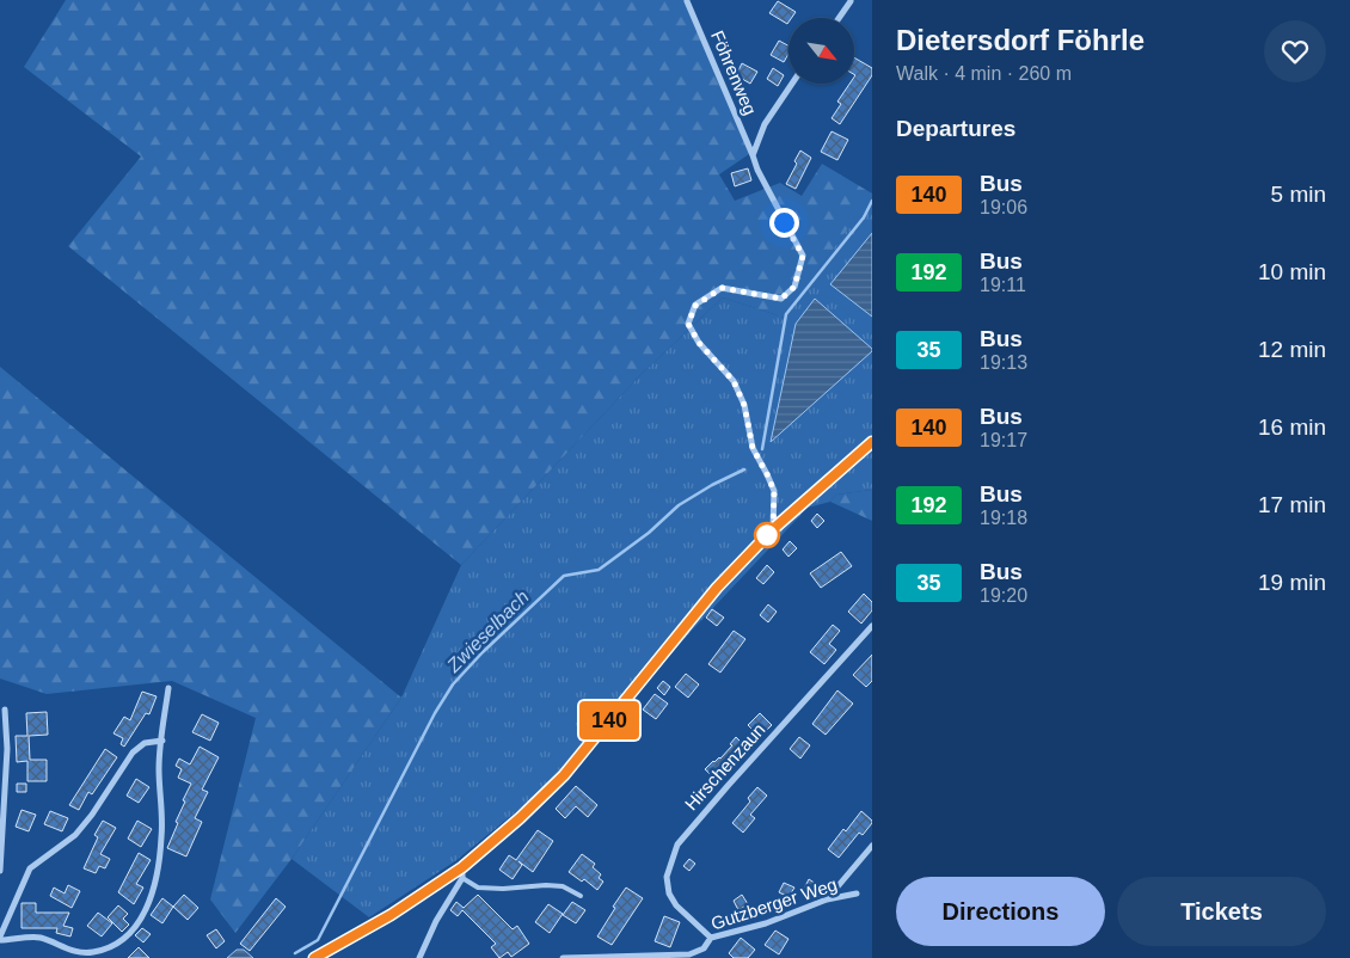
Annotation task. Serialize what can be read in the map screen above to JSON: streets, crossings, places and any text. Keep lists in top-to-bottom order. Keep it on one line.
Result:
{"streets":{"street":["Föhrenweg","Hirschenzaun","Gutzberger Weg"]},"crossings":[["Hirschenzaun","Gutzberger Weg"]],"water":["Zwieselbach"],"lines":["bus line 140"],"north":"bottom right","page":{"on_map":"140","heading":[["Dietersdorf Föhrle","Walk · 4 min · 260 m"],"Departures"],"list":[{"mark":"140","name":"Bus","note":"19:06","value":"5 min"},{"mark":"192","name":"Bus","note":"19:11","value":"10 min"},{"mark":"35","name":"Bus","note":"19:13","value":"12 min"},{"mark":"140","name":"Bus","note":"19:17","value":"16 min"},{"mark":"192","name":"Bus","note":"19:18","value":"17 min"},{"mark":"35","name":"Bus","note":"19:20","value":"19 min"}],"buttons":["Directions","Tickets"]}}
